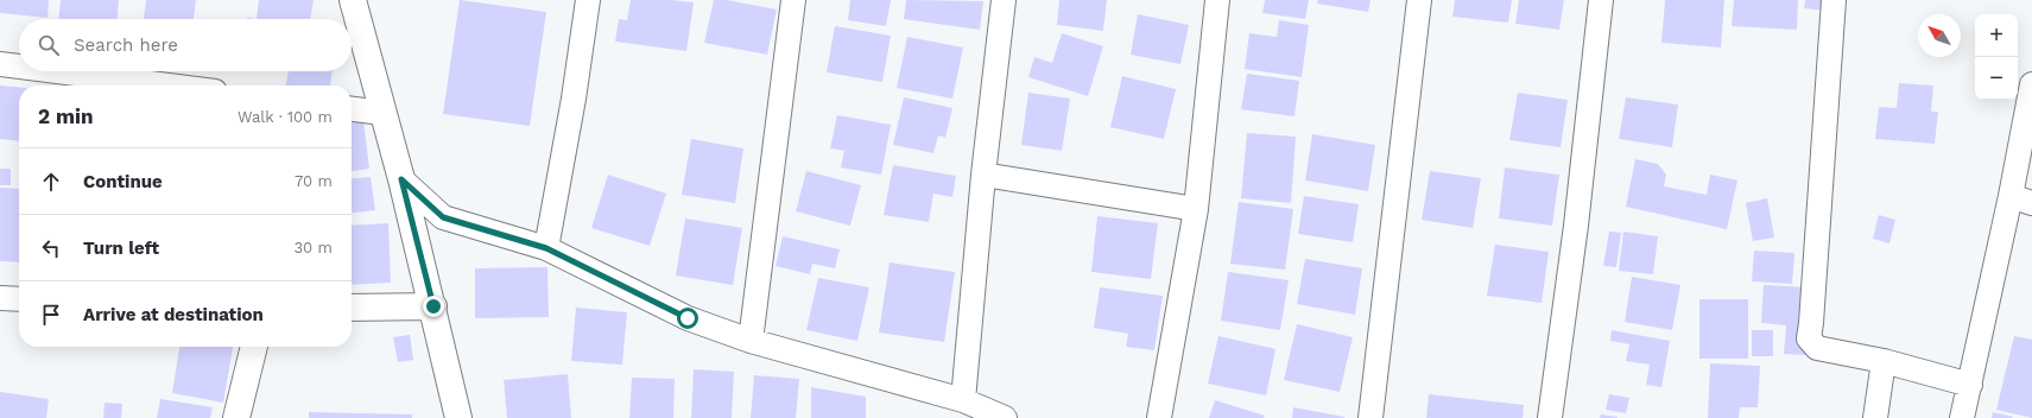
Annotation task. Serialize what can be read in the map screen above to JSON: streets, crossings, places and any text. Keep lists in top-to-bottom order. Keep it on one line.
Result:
{"north":"top left","page":{"map_buttons":["+","−"],"search":"Search here","heading":["2 min","Walk · 100 m"],"list":[["Continue","70 m"],["Turn left","30 m"],"Arrive at destination"]}}
